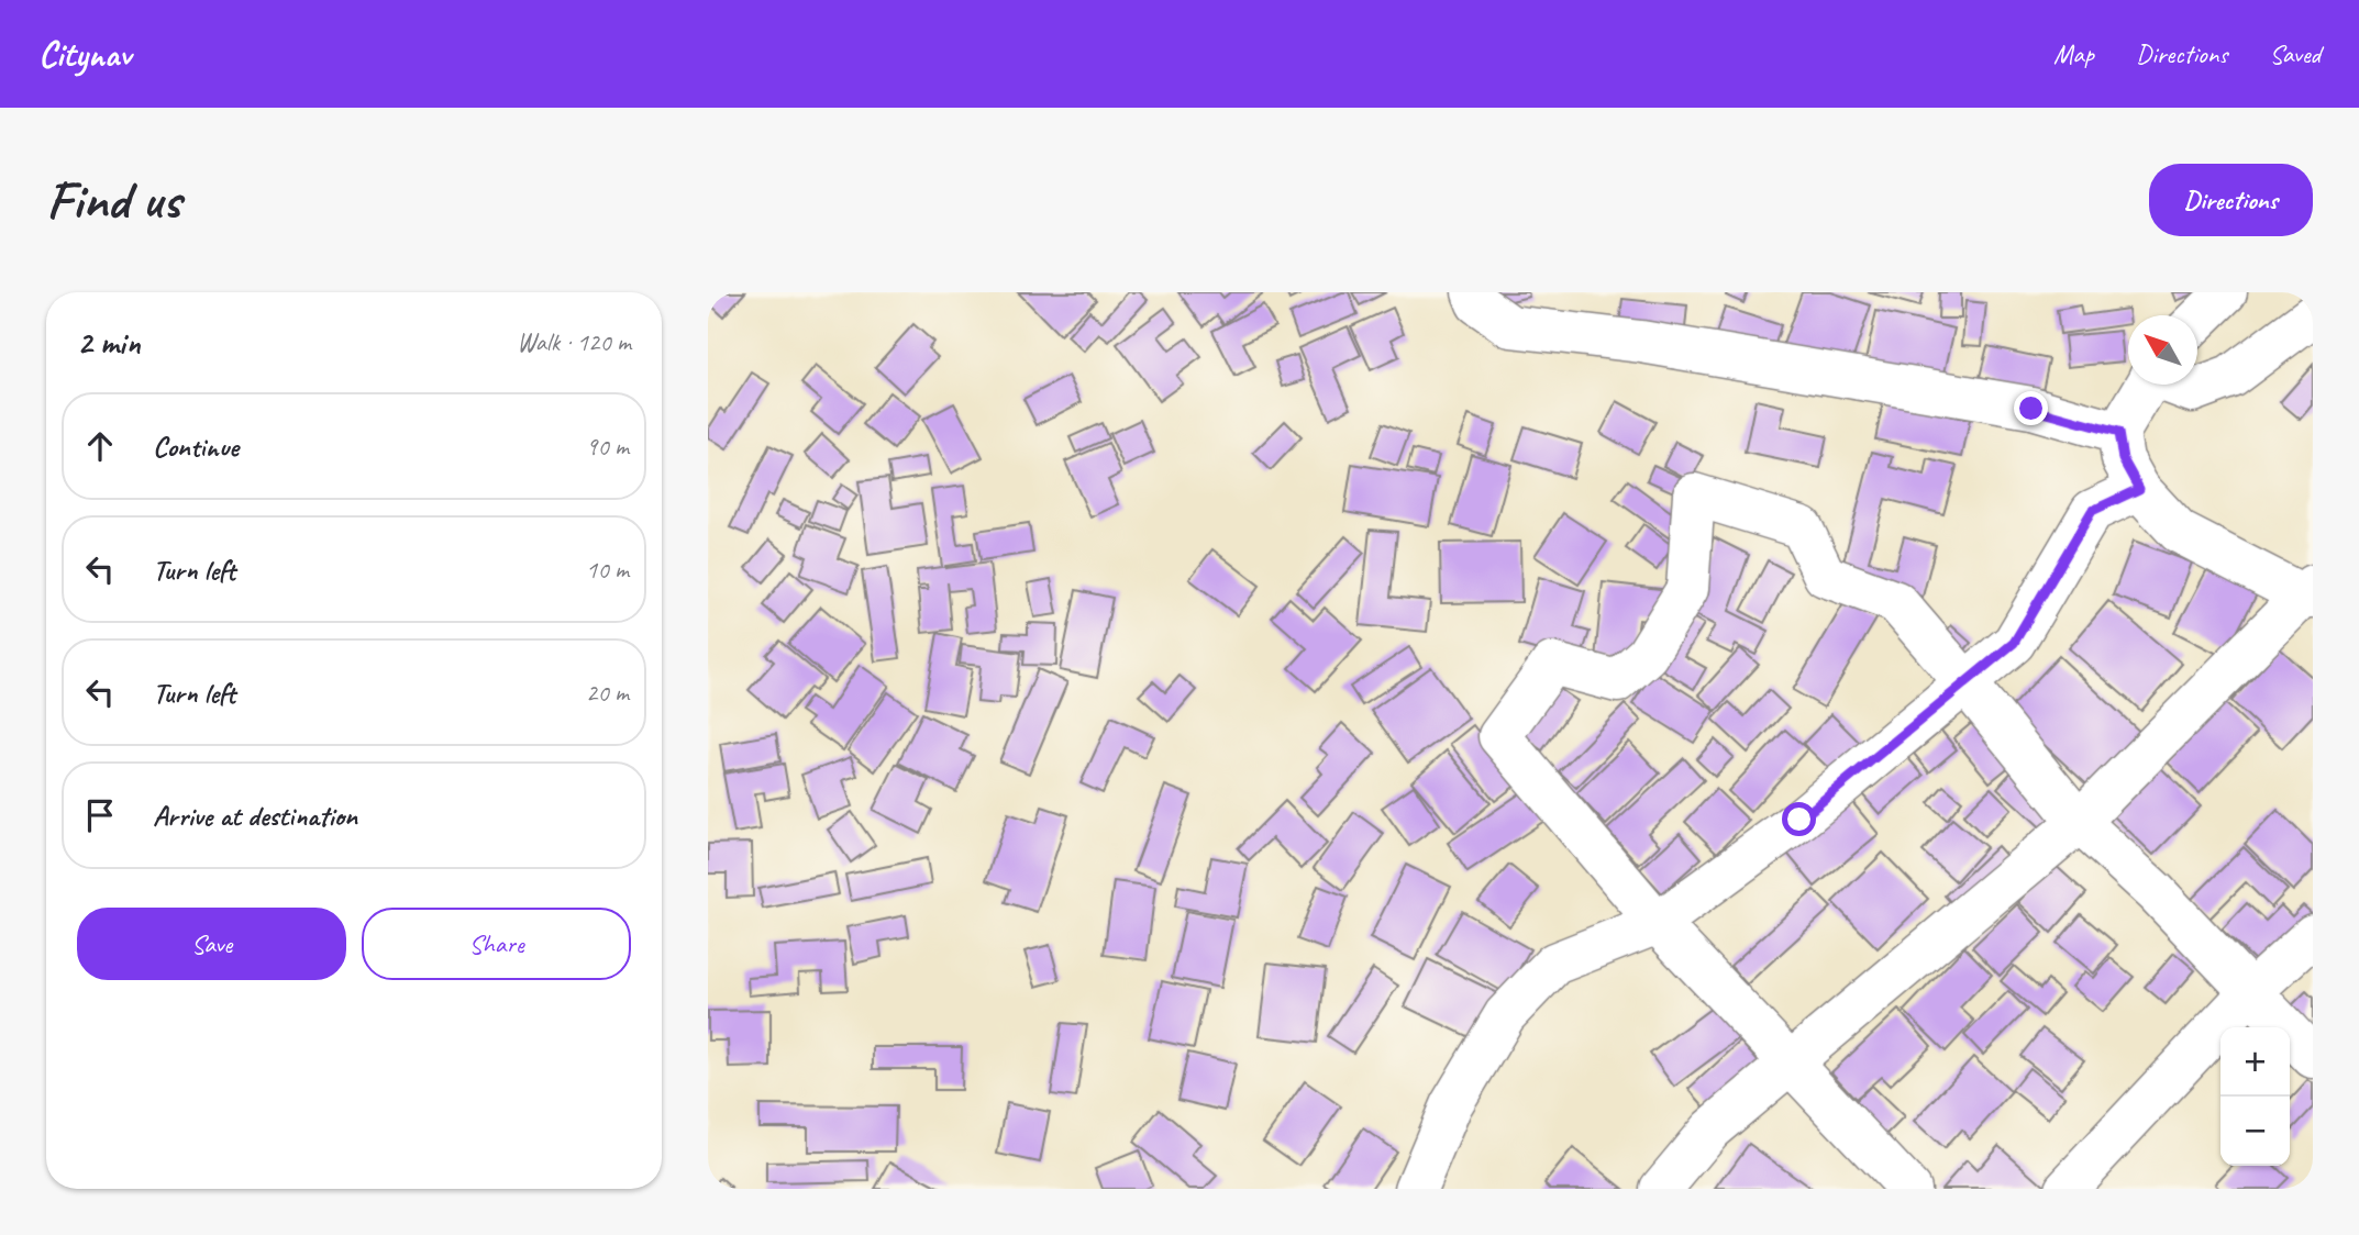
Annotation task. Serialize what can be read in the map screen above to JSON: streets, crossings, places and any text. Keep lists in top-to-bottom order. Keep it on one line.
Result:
{"north":"top left","page":{"header":"Citynav","nav":["Map","Directions","Saved"],"buttons":["Directions",["Save","Share"]],"title":"Find us","heading":["2 min","Walk · 120 m"],"list":[["Continue","90 m"],["Turn left","10 m"],["Turn left","20 m"],"Arrive at destination"],"map_buttons":["+","−"]}}
